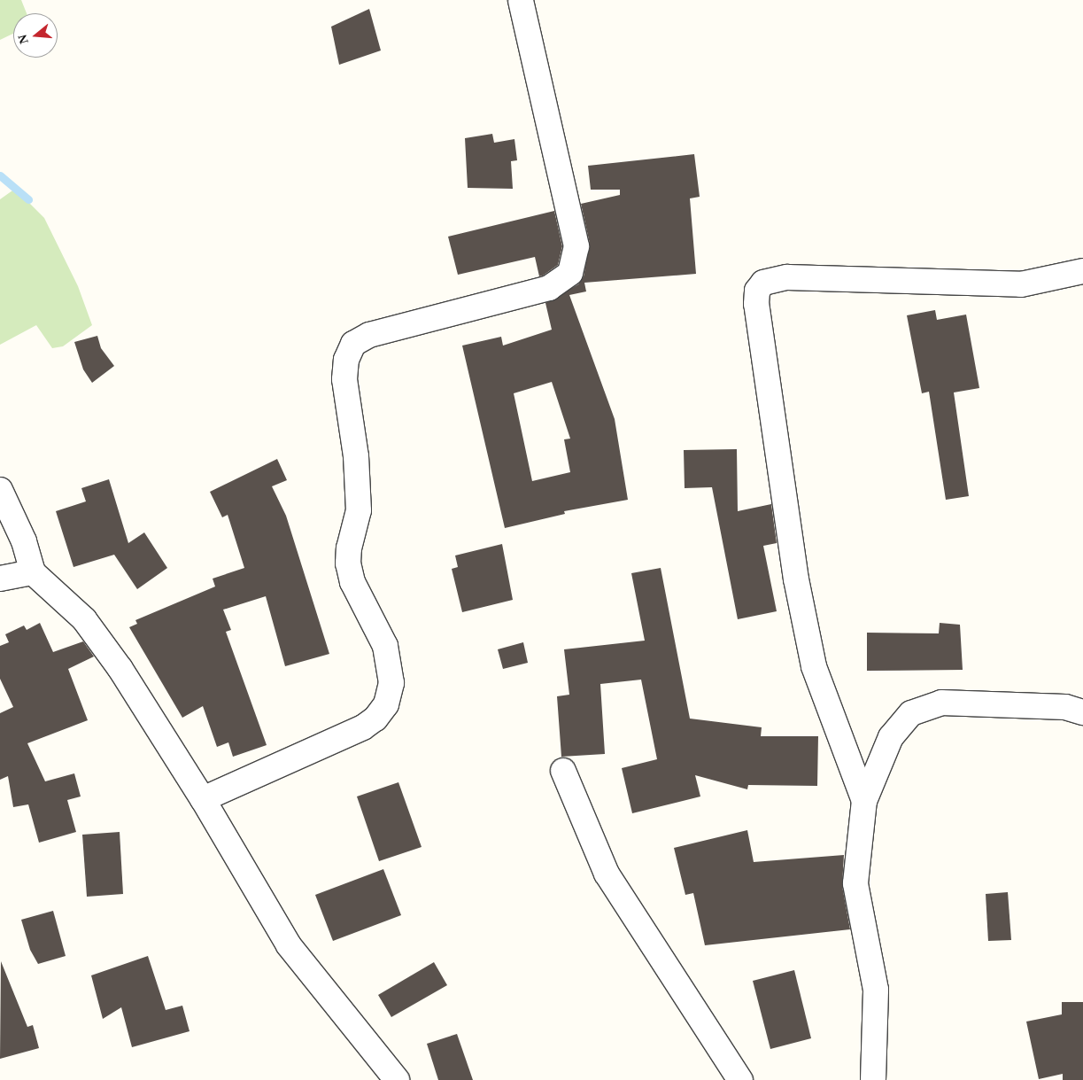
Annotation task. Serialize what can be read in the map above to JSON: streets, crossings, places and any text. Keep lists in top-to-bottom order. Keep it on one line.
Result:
{"north":"left"}
